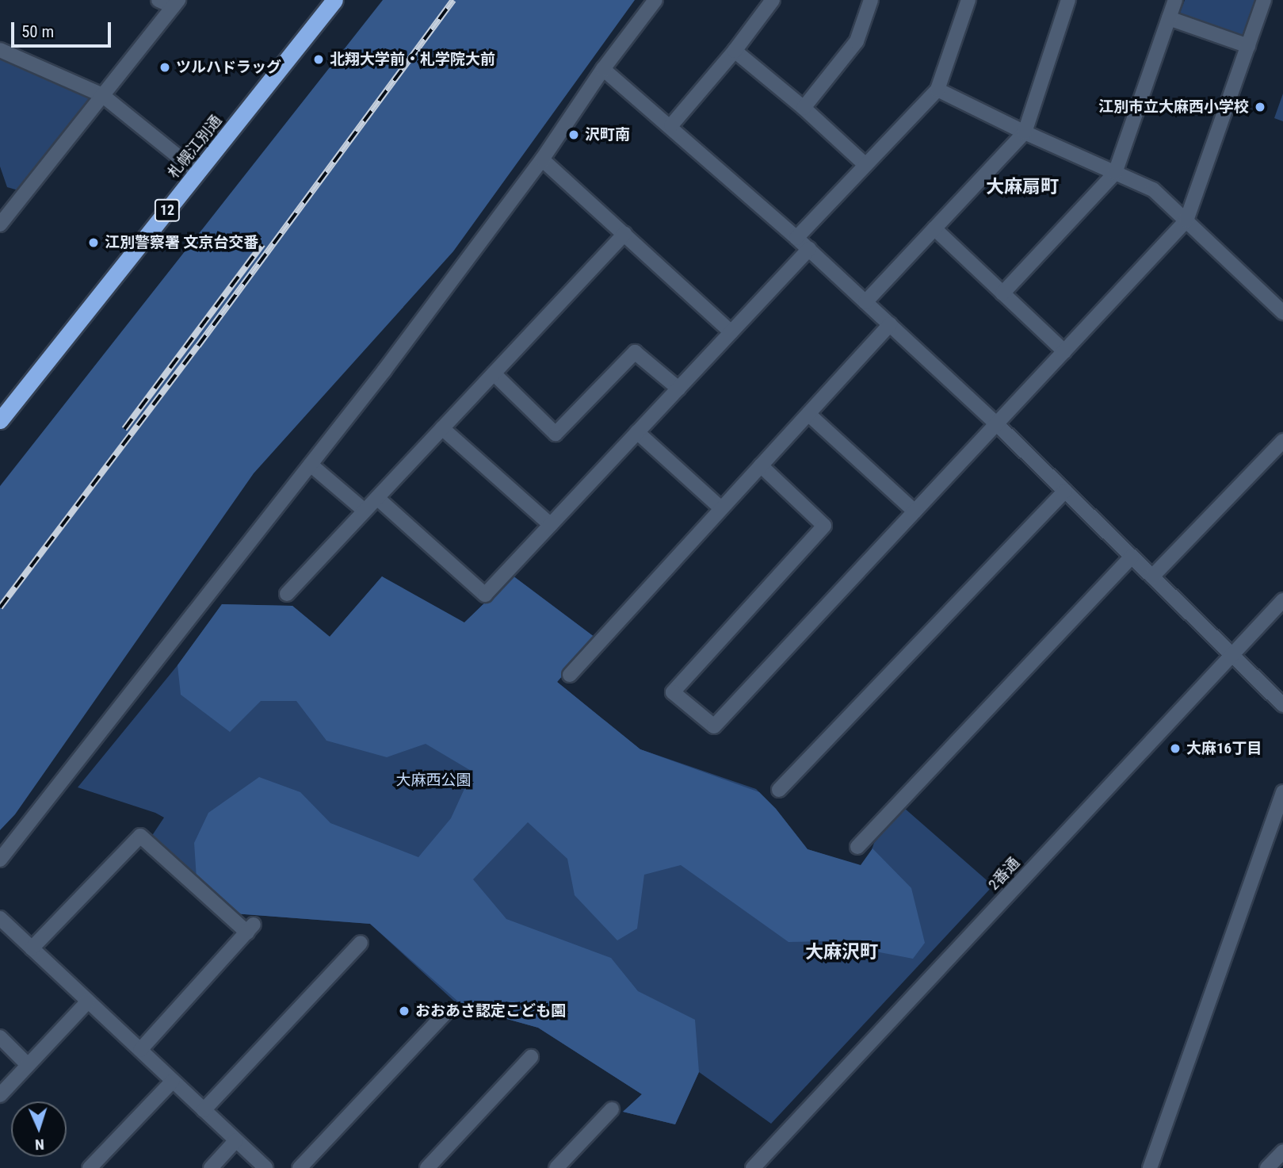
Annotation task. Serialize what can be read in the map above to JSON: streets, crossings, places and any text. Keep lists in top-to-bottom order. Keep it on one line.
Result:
{"streets":{"highway":["札幌江別通","12"],"street":["2番通"]},"districts":["大麻扇町","大麻沢町"],"parks":["大麻西公園"],"places":["北翔大学前・札学院大前","ツルハドラッグ","江別市立大麻西小学校","沢町南","江別警察署 文京台交番","大麻16丁目","おおあさ認定こども園"],"scale_bar":"50 m","north":"bottom"}
